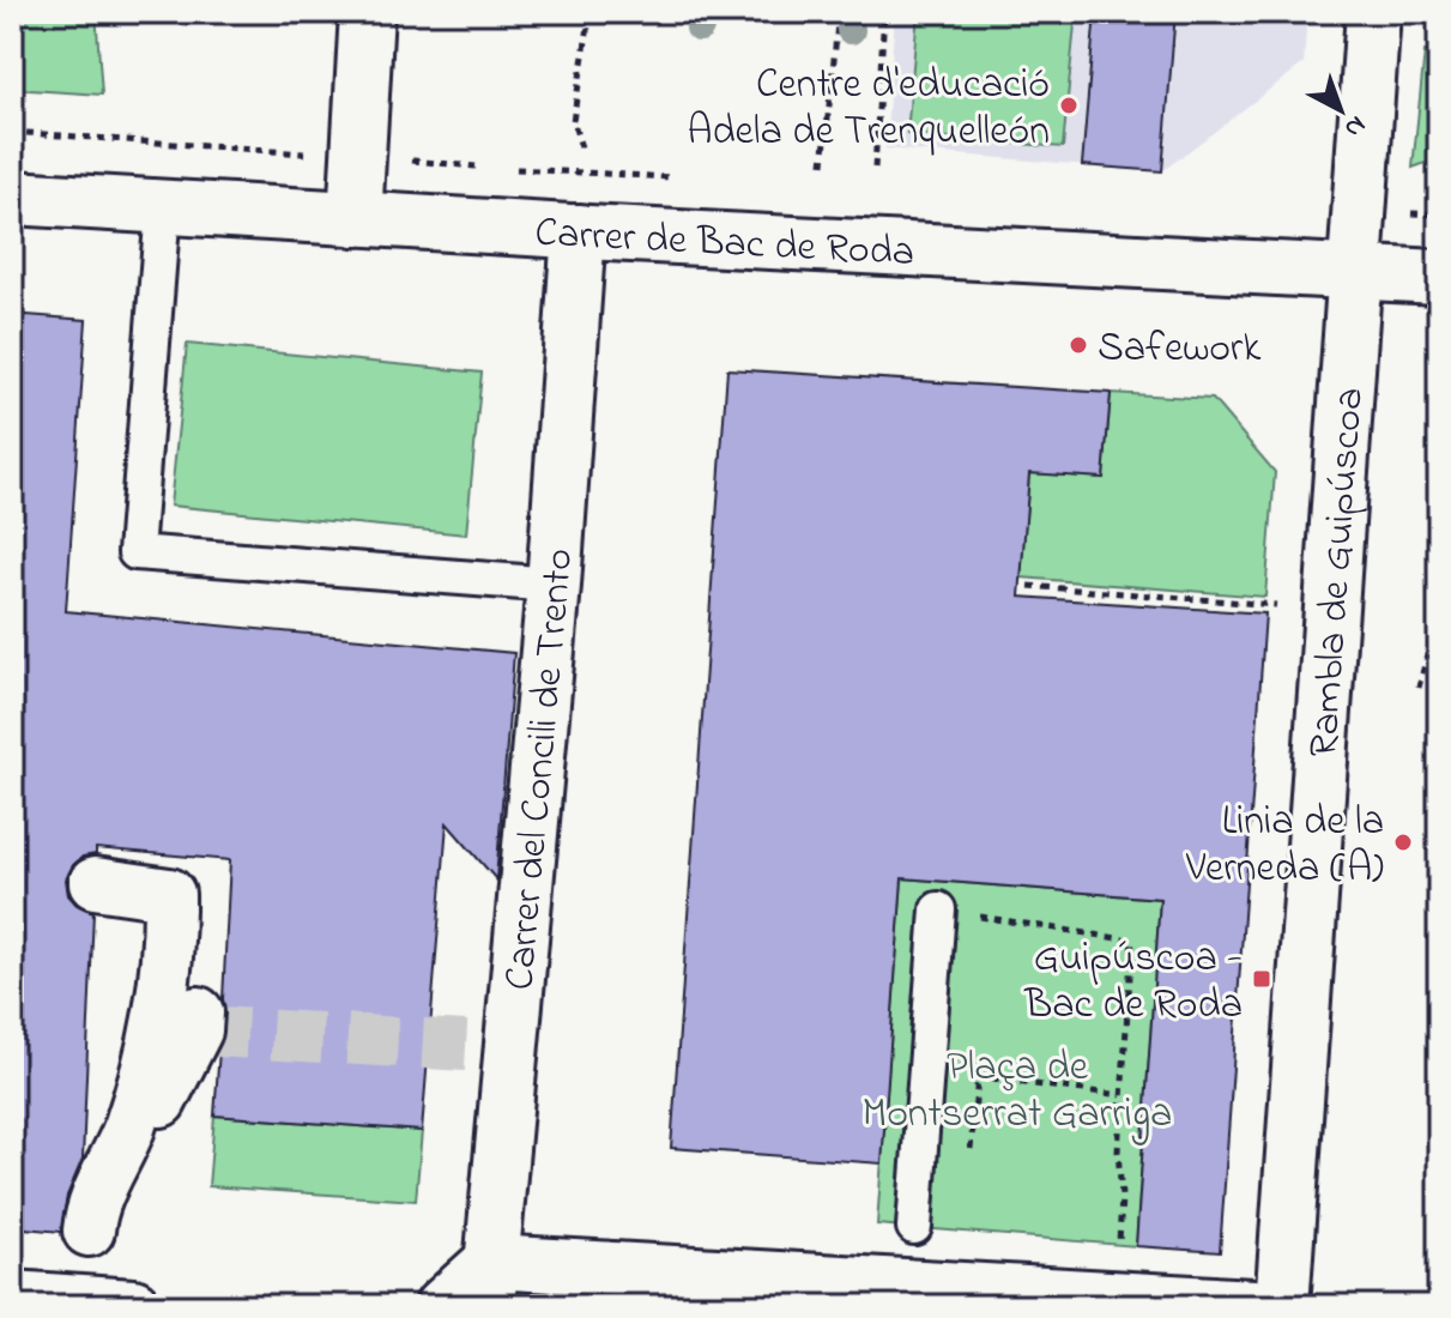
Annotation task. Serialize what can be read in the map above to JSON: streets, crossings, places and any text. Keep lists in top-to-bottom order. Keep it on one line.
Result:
{"streets":{"street":["Carrer de Bac de Roda","Rambla de Guipúscoa","Carrer del Concili de Trento"]},"crossings":[["Carrer de Bac de Roda","Rambla de Guipúscoa"],["Carrer de Bac de Roda","Carrer del Concili de Trento"]],"parks":["Plaça de Montserrat Garriga"],"places":{"other":["Centre d'educació Adela de Trenquelleón","Safework","Linia de la Verneda (A)"],"transit":["Guipúscoa - Bac de Roda"]},"north":"bottom right"}
